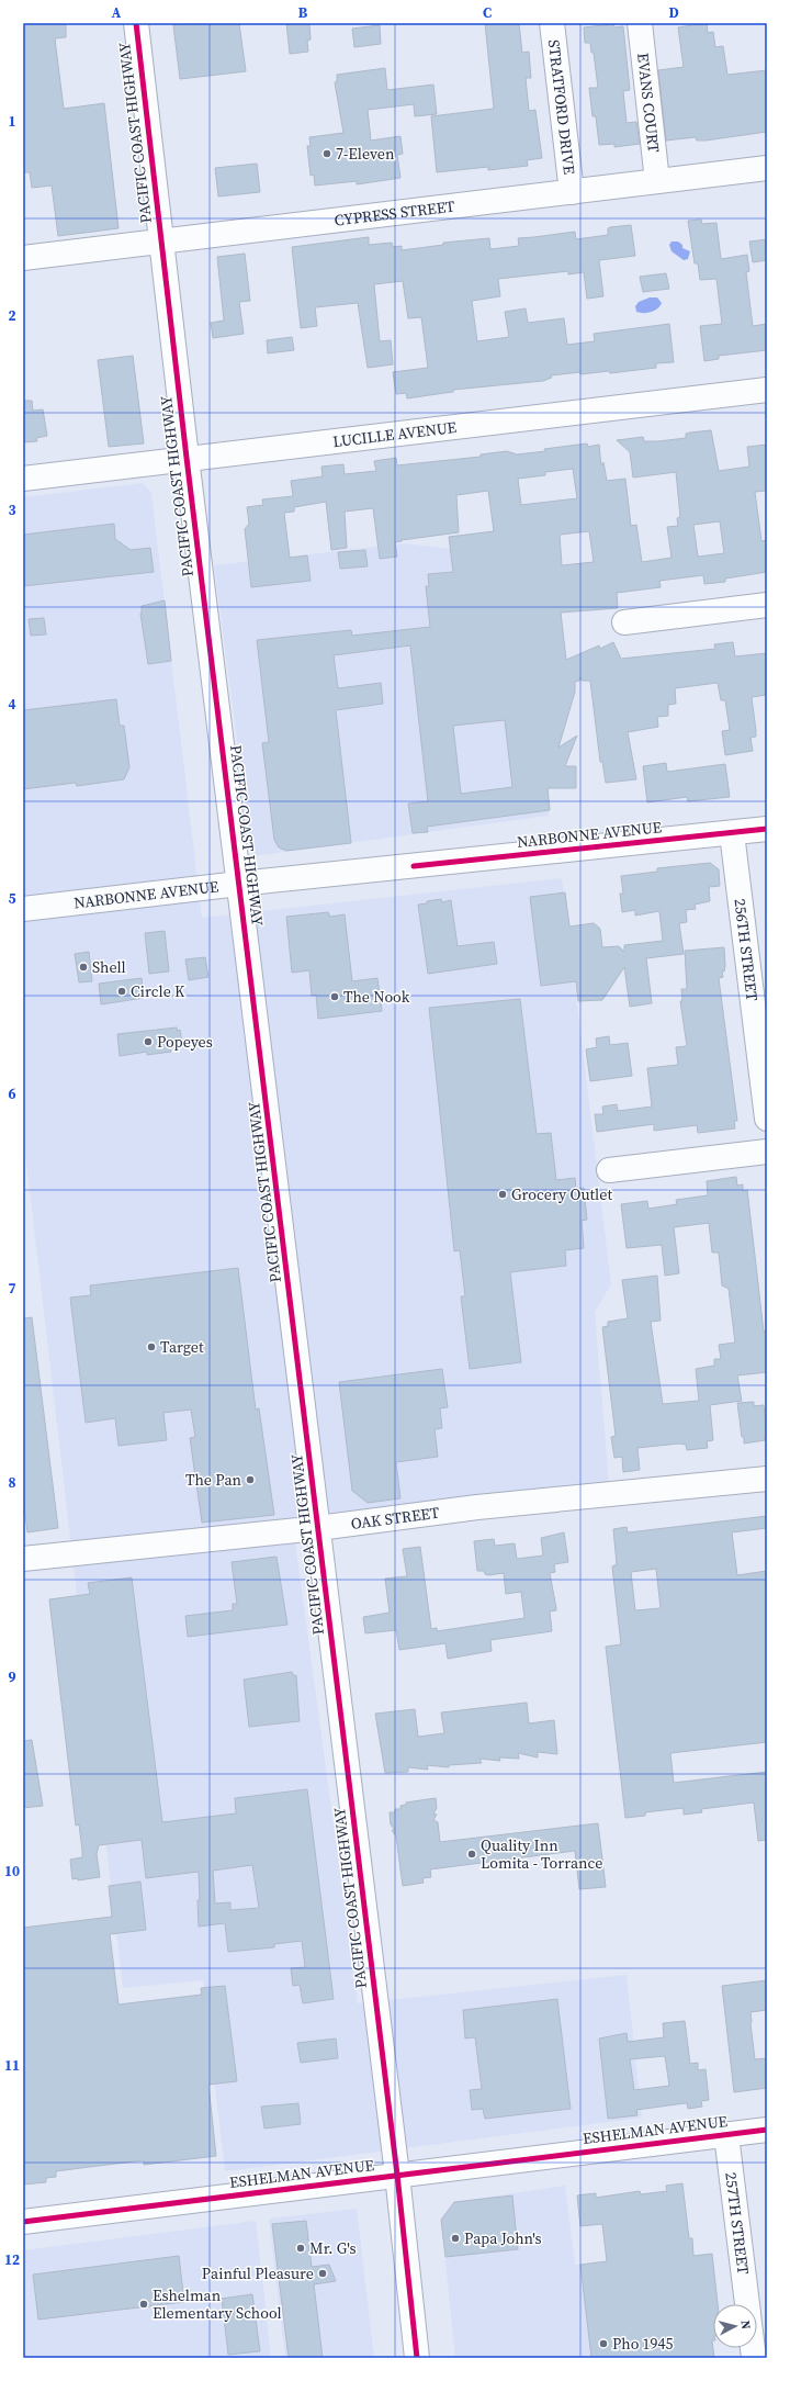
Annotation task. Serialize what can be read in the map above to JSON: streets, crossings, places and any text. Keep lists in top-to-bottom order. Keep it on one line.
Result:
{"streets":{"main road":["EVANS COURT","STRATFORD DRIVE","PACIFIC COAST HIGHWAY","CYPRESS STREET","LUCILLE AVENUE","NARBONNE AVENUE","256TH STREET","OAK STREET","ESHELMAN AVENUE","257TH STREET"]},"crossings":[["EVANS COURT","CYPRESS STREET"],["STRATFORD DRIVE","CYPRESS STREET"],["PACIFIC COAST HIGHWAY","CYPRESS STREET"],["PACIFIC COAST HIGHWAY","LUCILLE AVENUE"],["PACIFIC COAST HIGHWAY","NARBONNE AVENUE"],["PACIFIC COAST HIGHWAY","OAK STREET"],["PACIFIC COAST HIGHWAY","ESHELMAN AVENUE"],["NARBONNE AVENUE","256TH STREET"],["ESHELMAN AVENUE","257TH STREET"]],"places":["7-Eleven","Shell","Circle K","The Nook","Popeyes","Grocery Outlet","Target","The Pan","Quality Inn Lomita - Torrance","Papa John's","Mr. G's","Painful Pleasure","Eshelman Elementary School","Pho 1945"],"north":"right","grid":{"columns":["A","B","C","D"],"rows":["1","2","3","4","5","6","7","8","9","10","11","12"]}}
